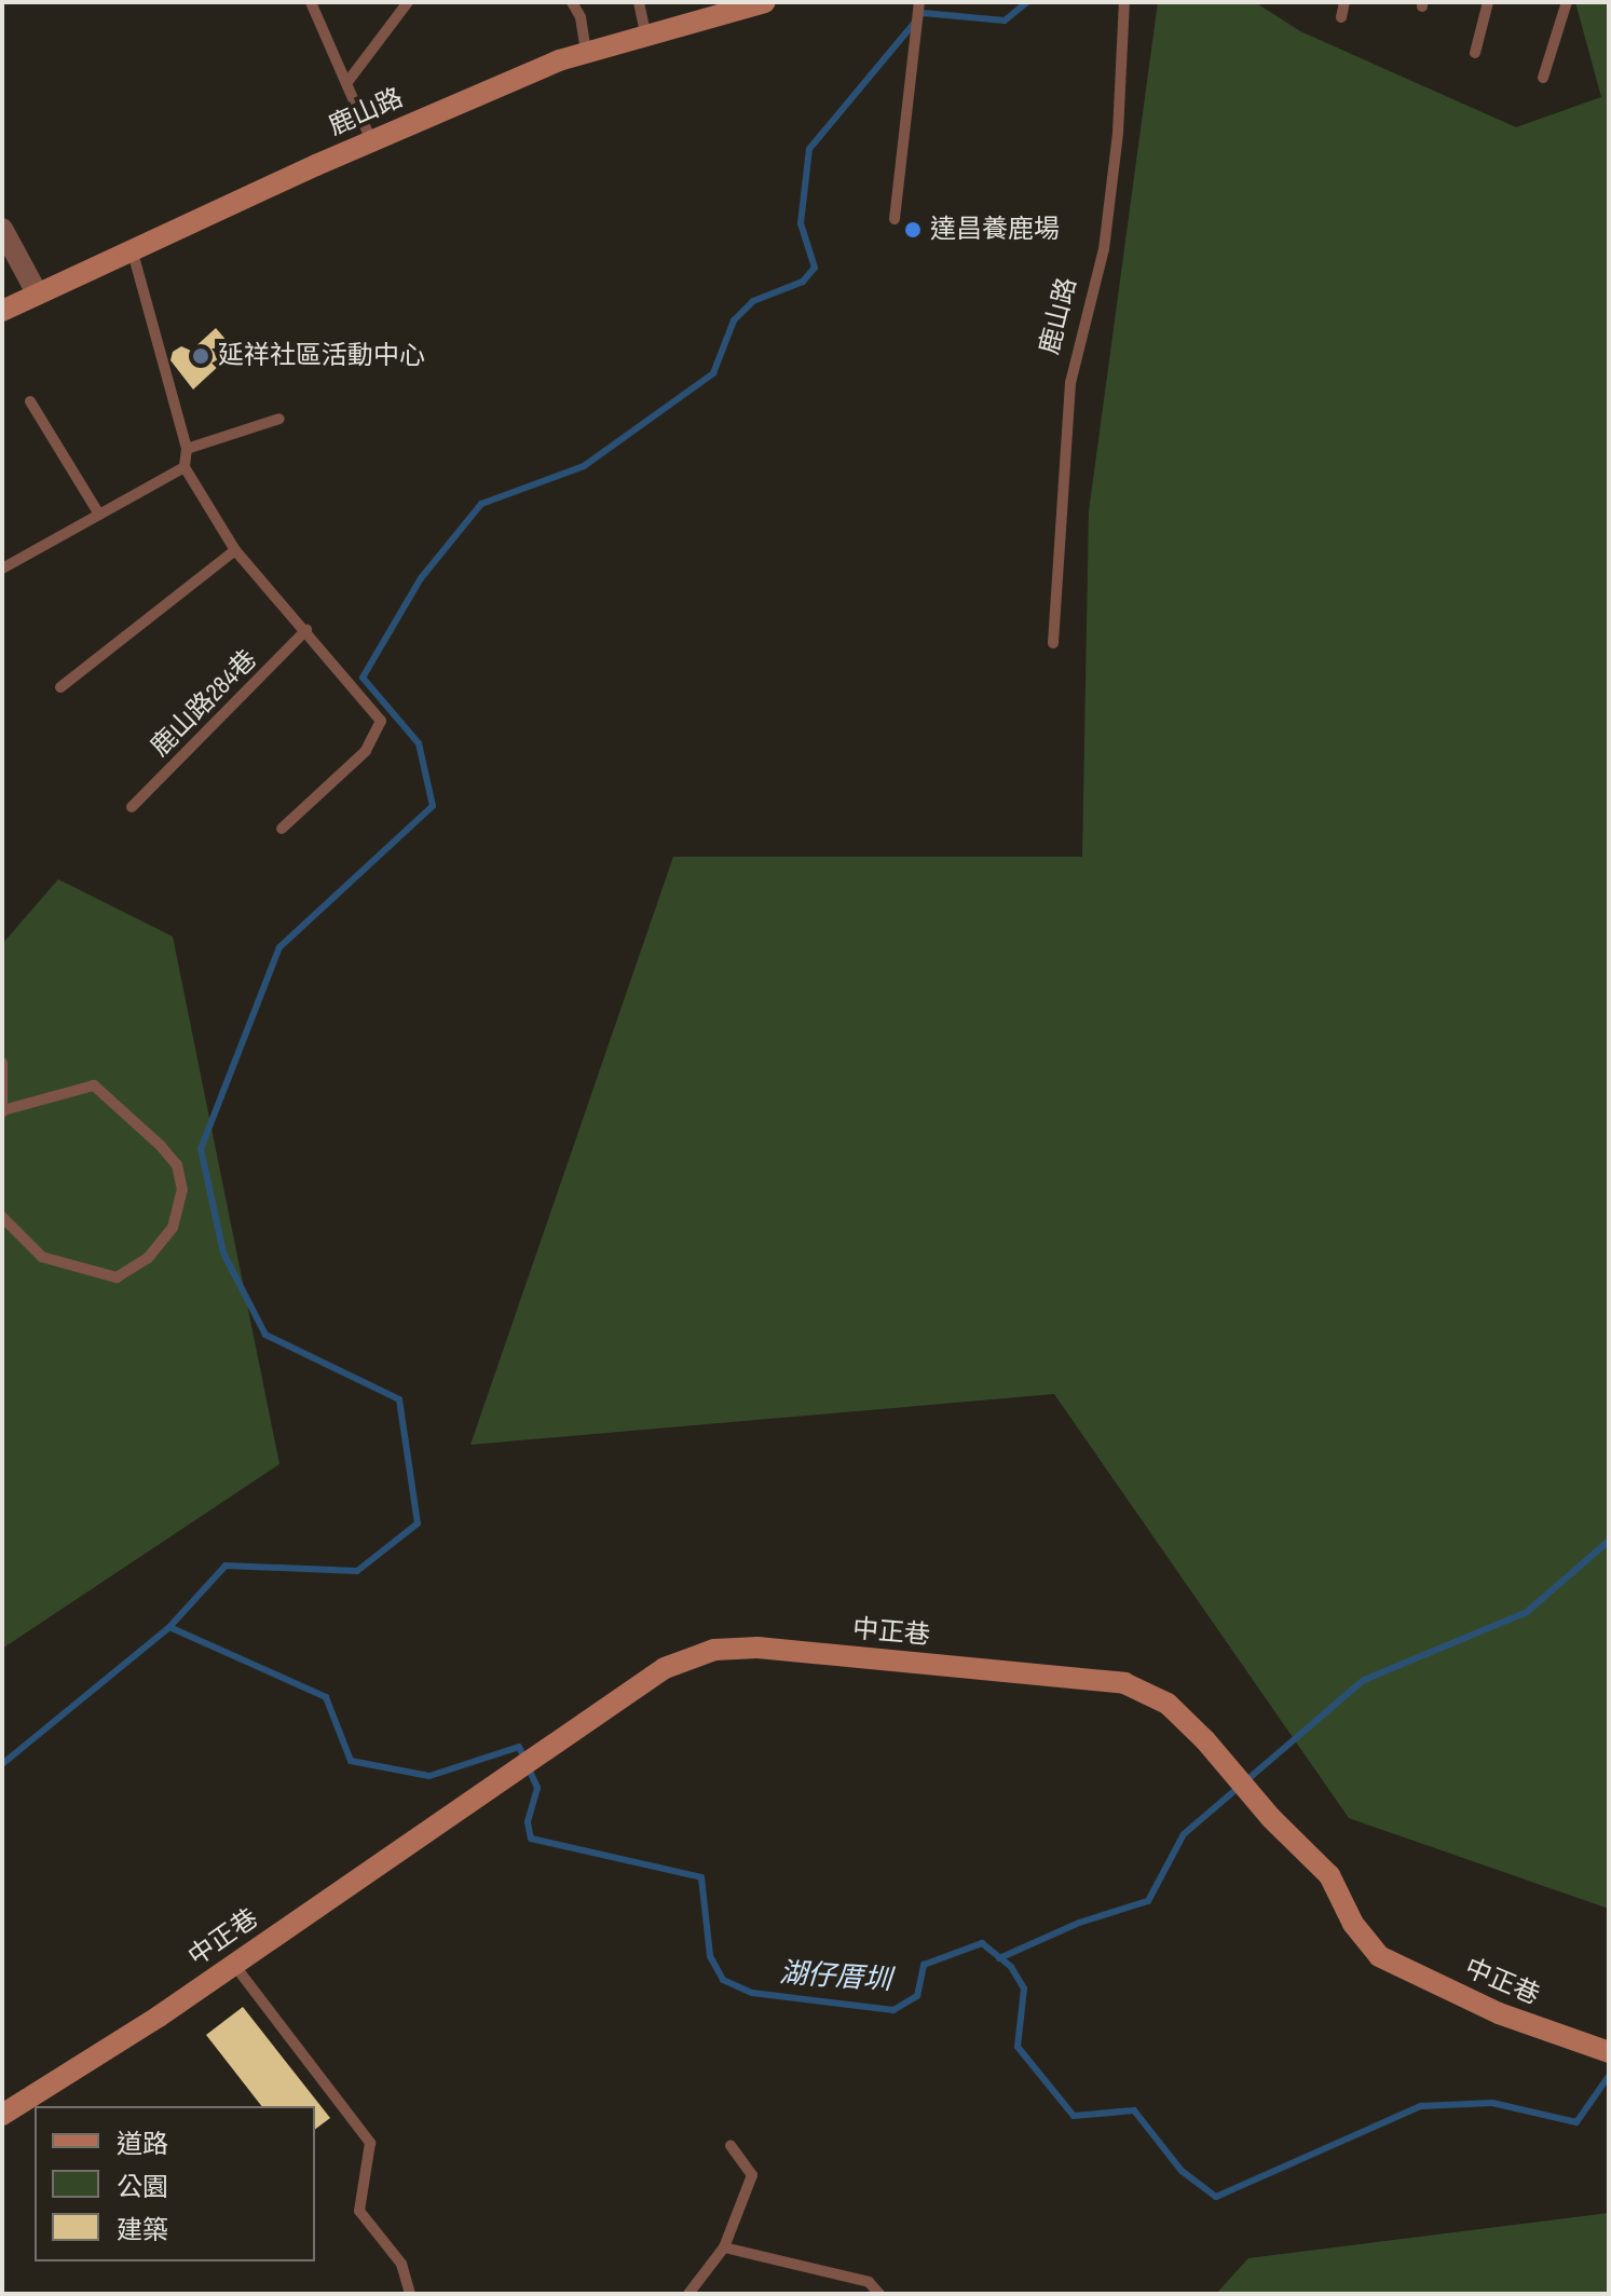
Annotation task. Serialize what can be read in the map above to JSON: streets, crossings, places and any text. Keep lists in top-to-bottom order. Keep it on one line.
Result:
{"streets":{"street":["鹿山路","中正巷"],"lane":["鹿山路284巷"]},"water":["湖仔厝圳"],"places":["達昌養鹿場","延祥社區活動中心"],"legend":["道路","公園","建築"]}
